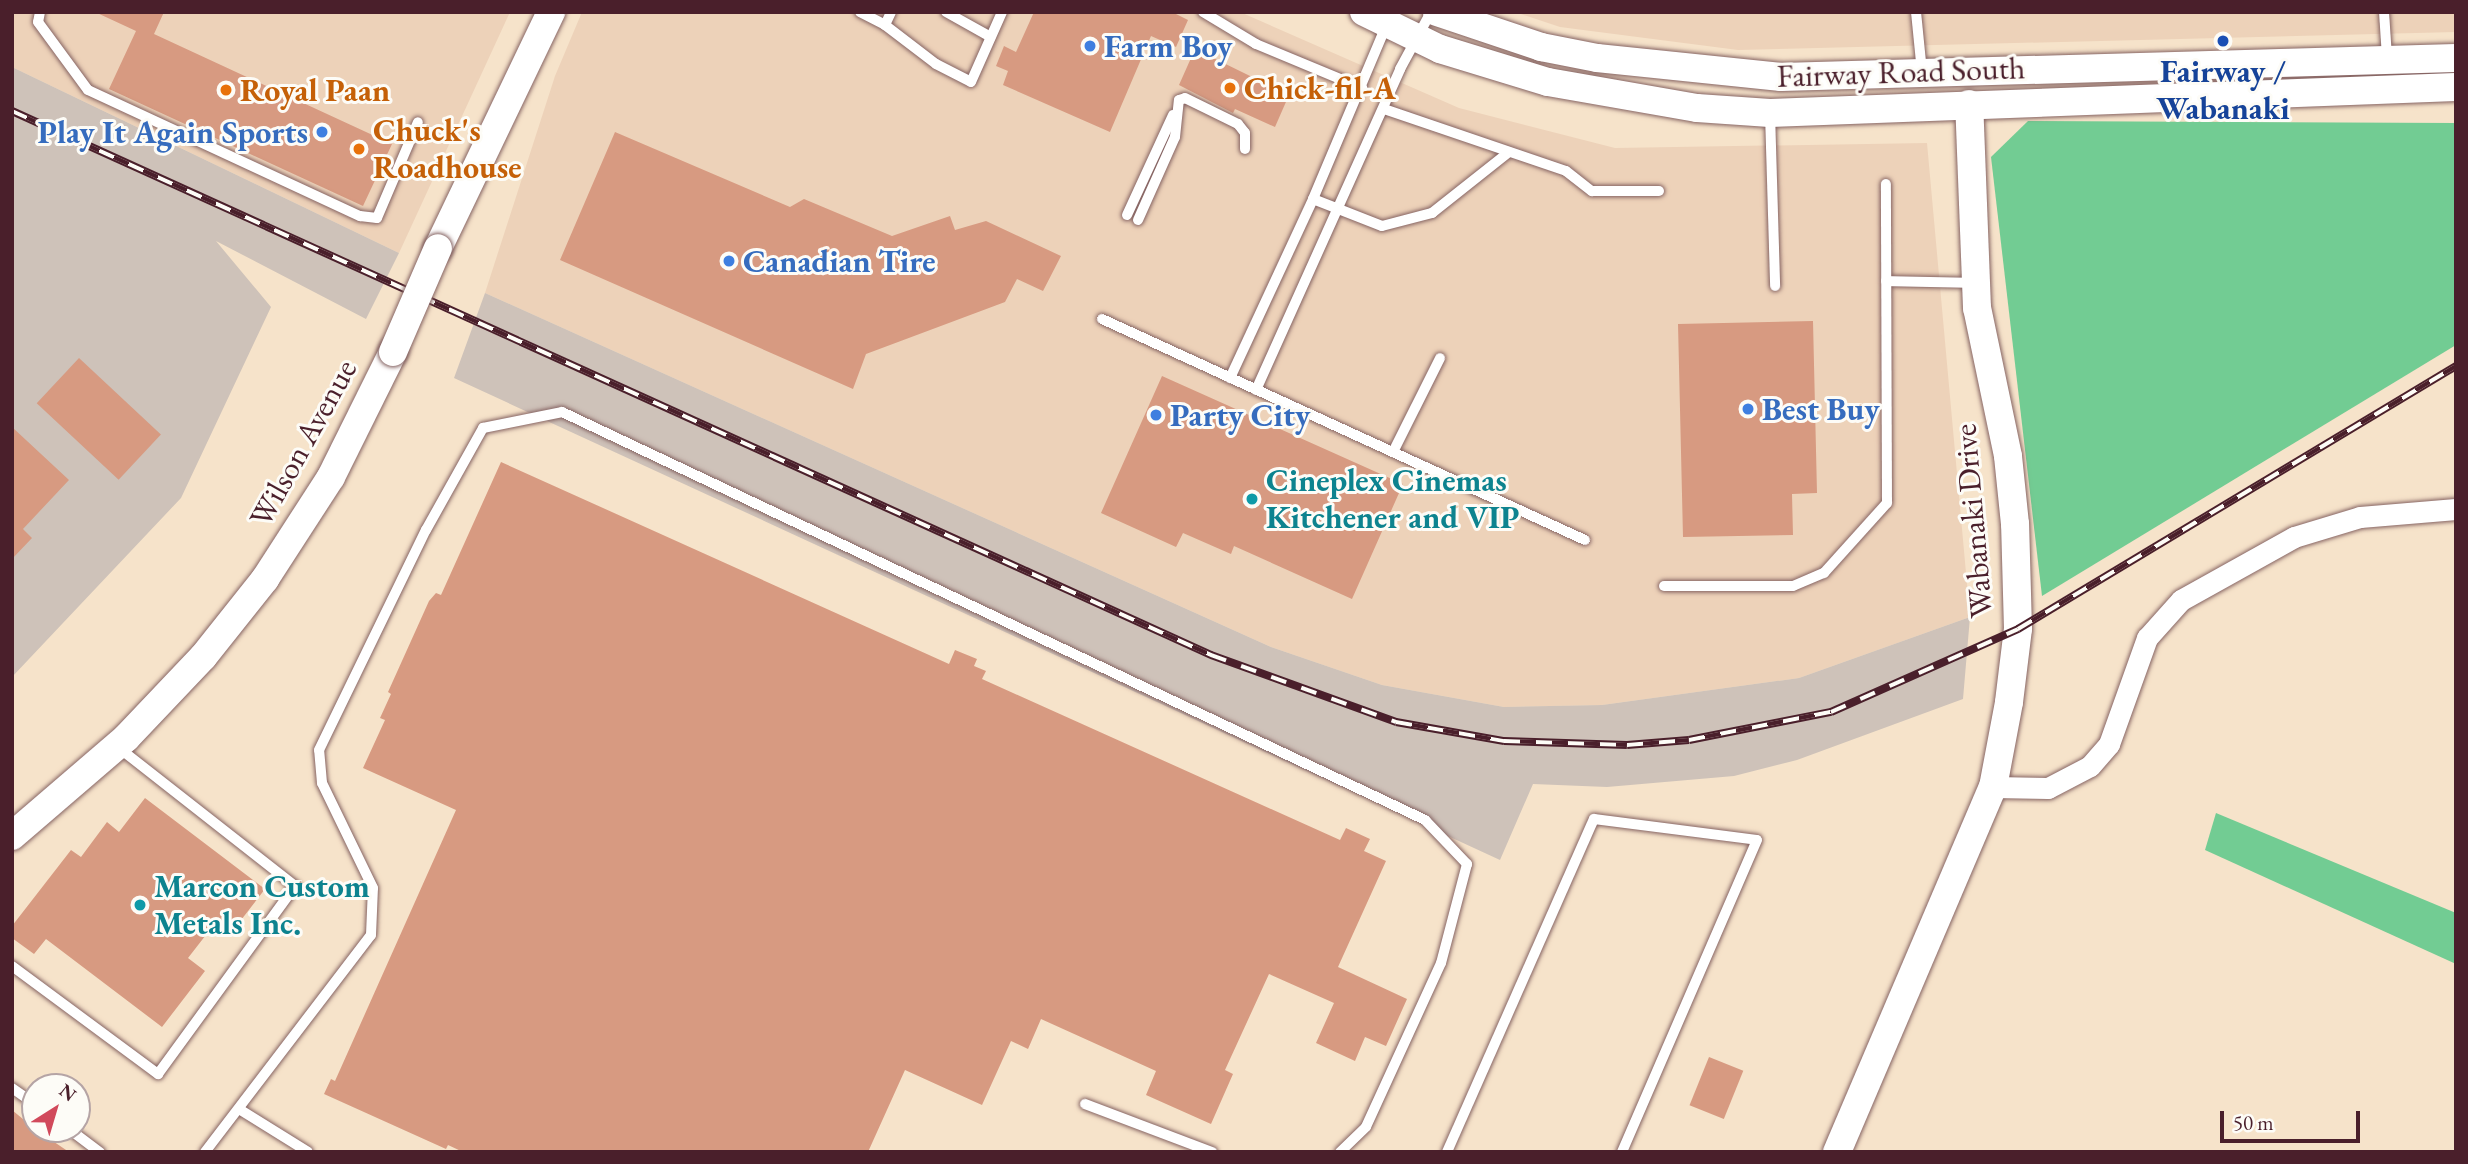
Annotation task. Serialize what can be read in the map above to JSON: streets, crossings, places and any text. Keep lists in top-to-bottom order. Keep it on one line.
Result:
{"streets":{"main road":["Fairway Road South","Wilson Avenue","Wabanaki Drive"]},"crossings":[["Fairway Road South","Wabanaki Drive"]],"places":["Fairway / Wabanaki","Farm Boy","Chick-fil-A","Royal Paan","Play It Again Sports","Chuck's Roadhouse","Canadian Tire","Best Buy","Party City","Cineplex Cinemas Kitchener and VIP","Marcon Custom Metals Inc."],"scale_bar":"50 m","north":"top right"}
